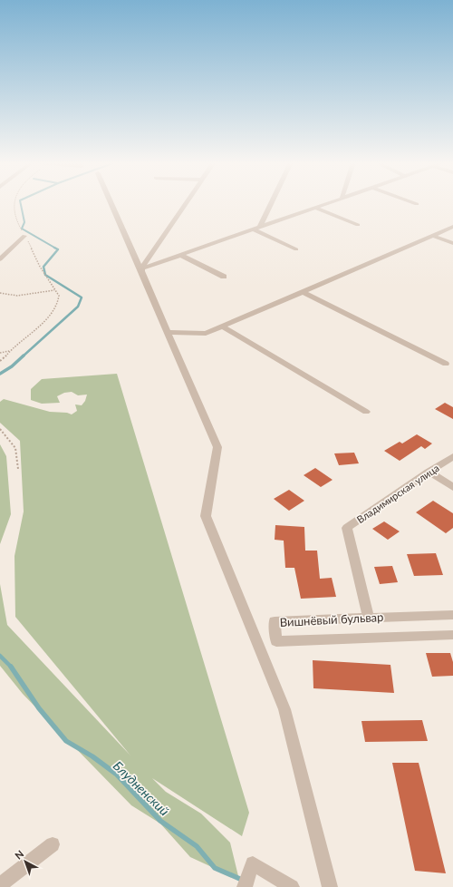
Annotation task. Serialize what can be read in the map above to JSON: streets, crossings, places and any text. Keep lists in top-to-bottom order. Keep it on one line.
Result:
{"streets":{"street":["Владимирская улица","Вишнёвый бульвар"]},"crossings":[["Владимирская улица","Вишнёвый бульвар"]],"water":["Блудненский"],"north":"top left"}
